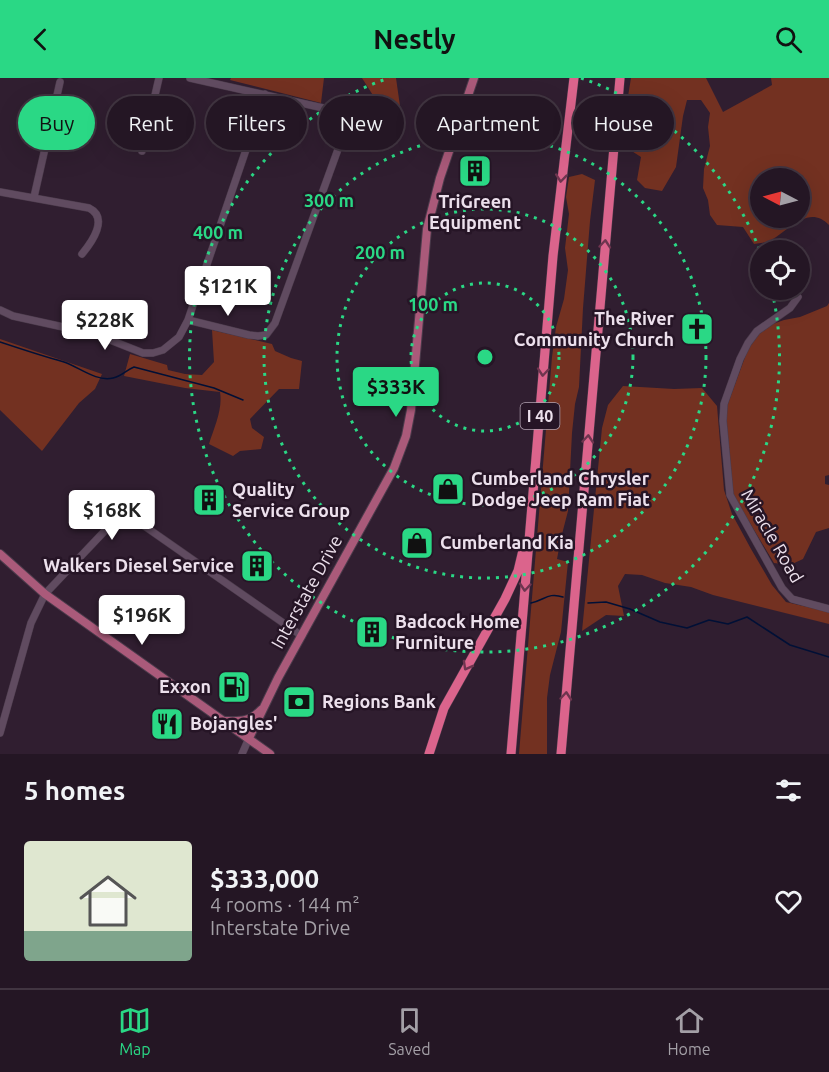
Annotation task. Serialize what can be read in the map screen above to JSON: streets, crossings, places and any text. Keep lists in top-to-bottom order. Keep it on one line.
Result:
{"streets":{"highway":["I 40"],"main road":["Interstate Drive"],"street":["Miracle Road"]},"places":{"building":["TriGreen Equipment","Quality Service Group","Walkers Diesel Service","Badcock Home Furniture"],"church":["The River Community Church"],"shop":["Cumberland Chrysler Dodge Jeep Ram Fiat","Cumberland Kia"],"fuel station":["Exxon"],"bank":["Regions Bank"],"restaurant":["Bojangles'"]},"north":"left","page":{"header":"Nestly","chip":["Buy","Rent","Filters","New","Apartment","House"],"price":["$121K","$228K","$333K","$168K","$196K"],"heading":"5 homes","list":[{"name":"$333,000","note":"4 rooms · 144 m² · Interstate Drive"}],"tabs":["Map","Saved","Home"]},"rings":["300 m","400 m","200 m","100 m"]}
